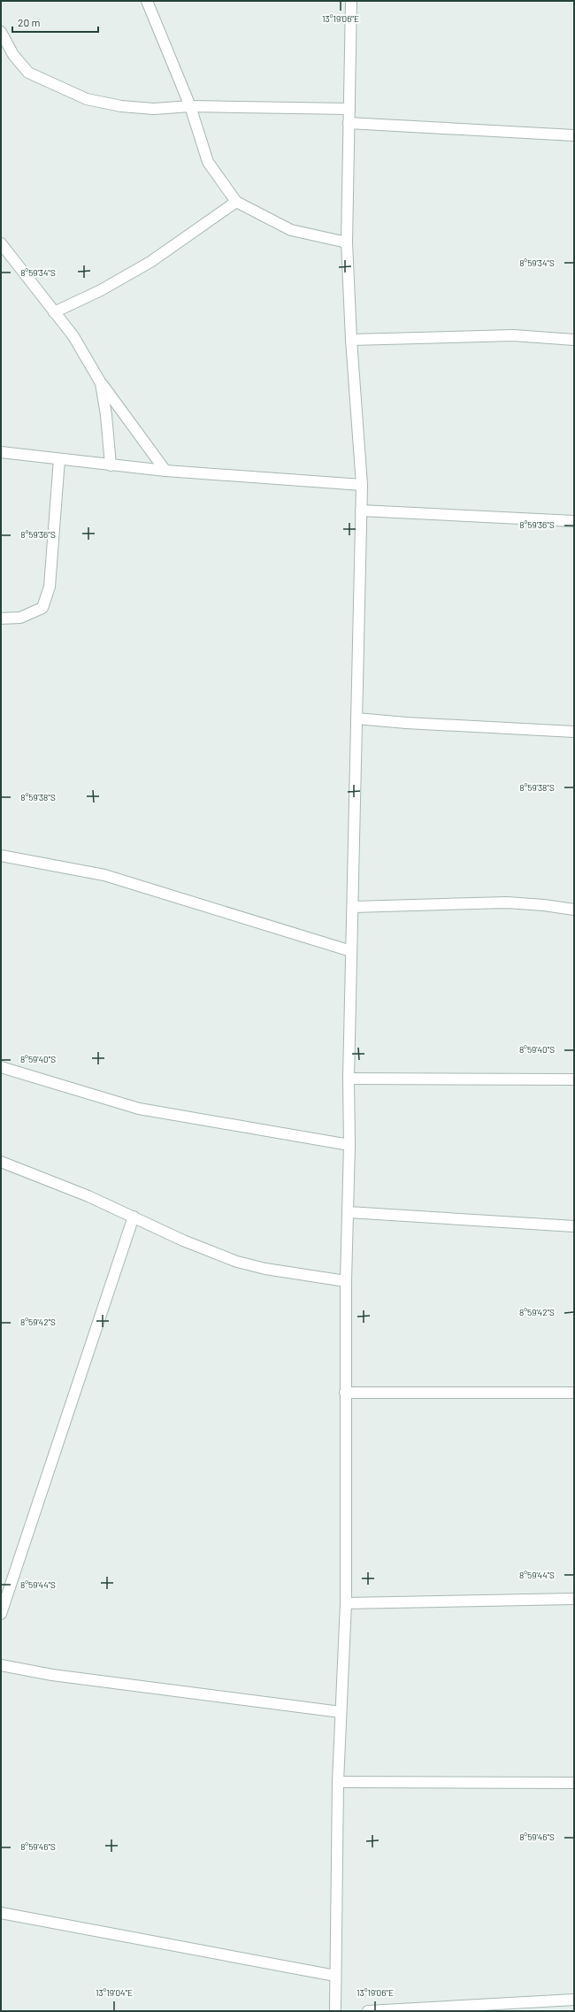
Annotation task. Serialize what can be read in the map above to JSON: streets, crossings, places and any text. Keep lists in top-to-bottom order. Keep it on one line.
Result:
{"scale_bar":"20 m","coordinates":["13°19'06\"E","8°59'34\"S","8°59'36\"S","8°59'38\"S","8°59'40\"S","8°59'42\"S","8°59'44\"S","8°59'46\"S","13°19'04\"E"]}
